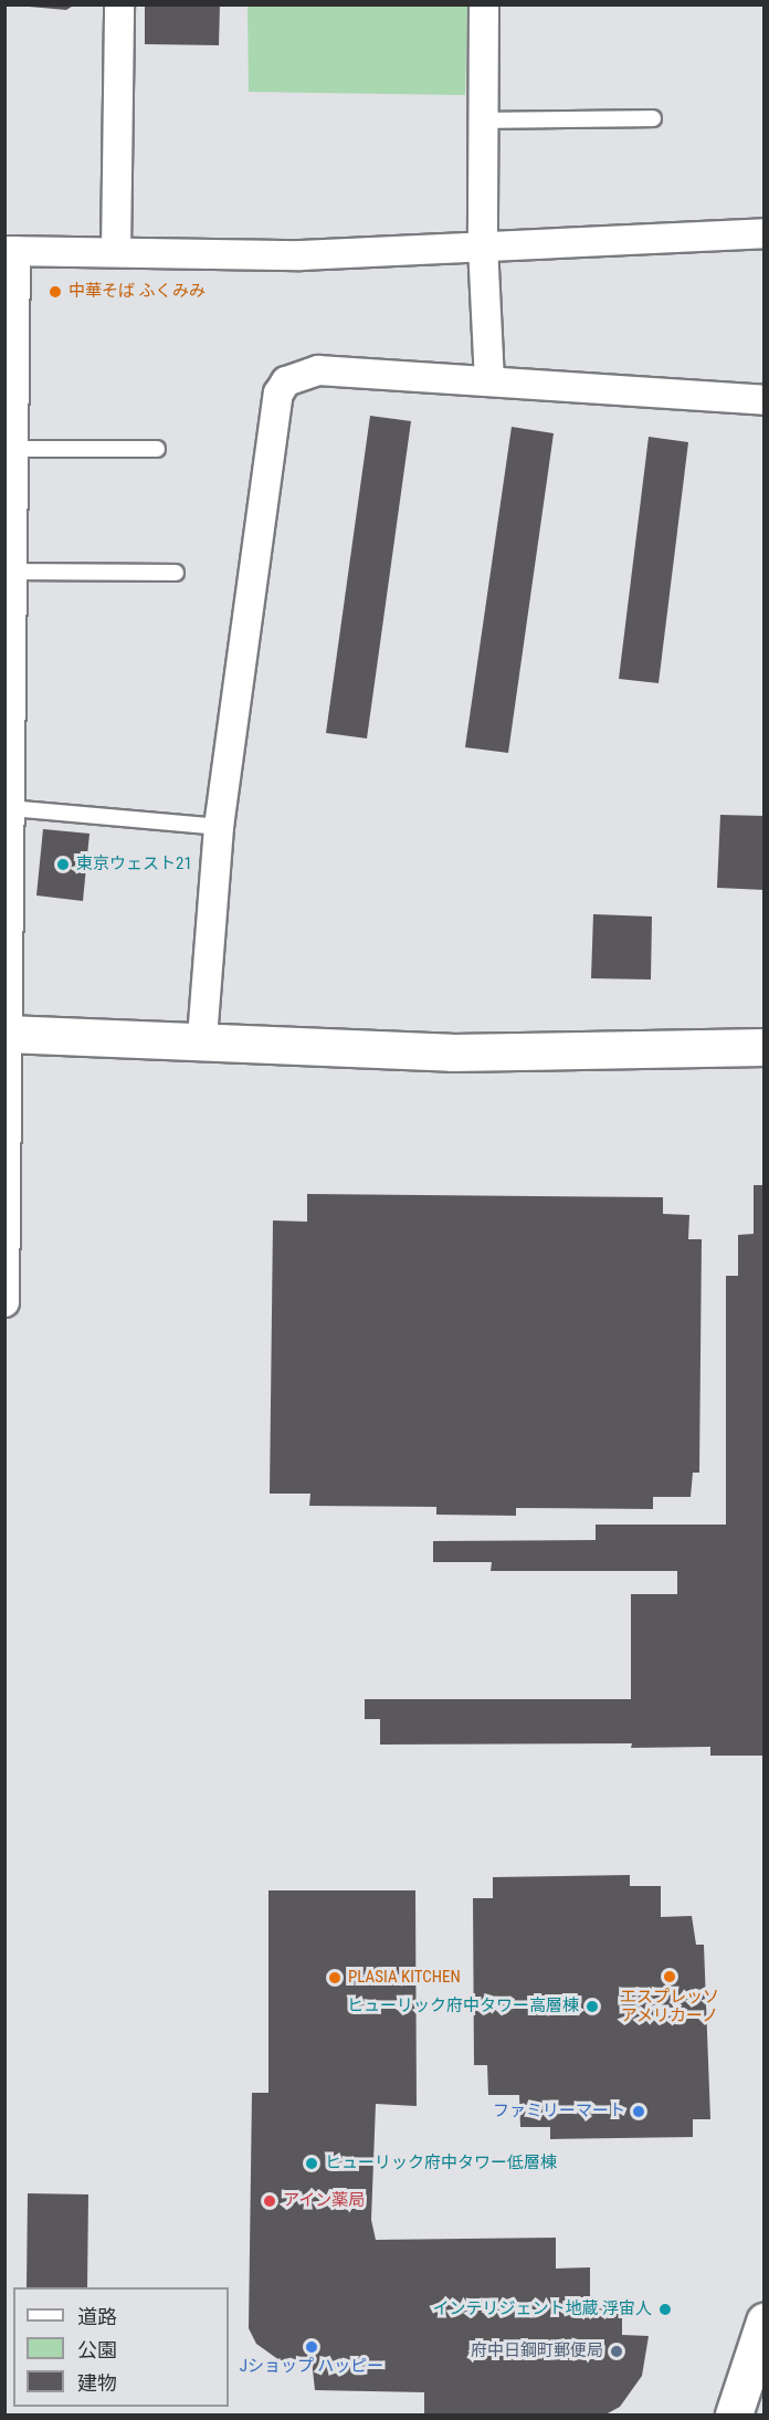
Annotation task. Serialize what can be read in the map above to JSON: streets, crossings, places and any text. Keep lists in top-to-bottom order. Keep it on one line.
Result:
{"places":["中華そば ふくみみ","東京ウェスト21","エスプレッソ アメリカーノ","PLASIA KITCHEN","ヒューリック府中タワー高層棟","ファミリーマート","ヒューリック府中タワー低層棟","アイン薬局","インテリジェント地蔵 浮宙人","Jショップ ハッピー","府中日鋼町郵便局"],"legend":["道路","公園","建物"]}
